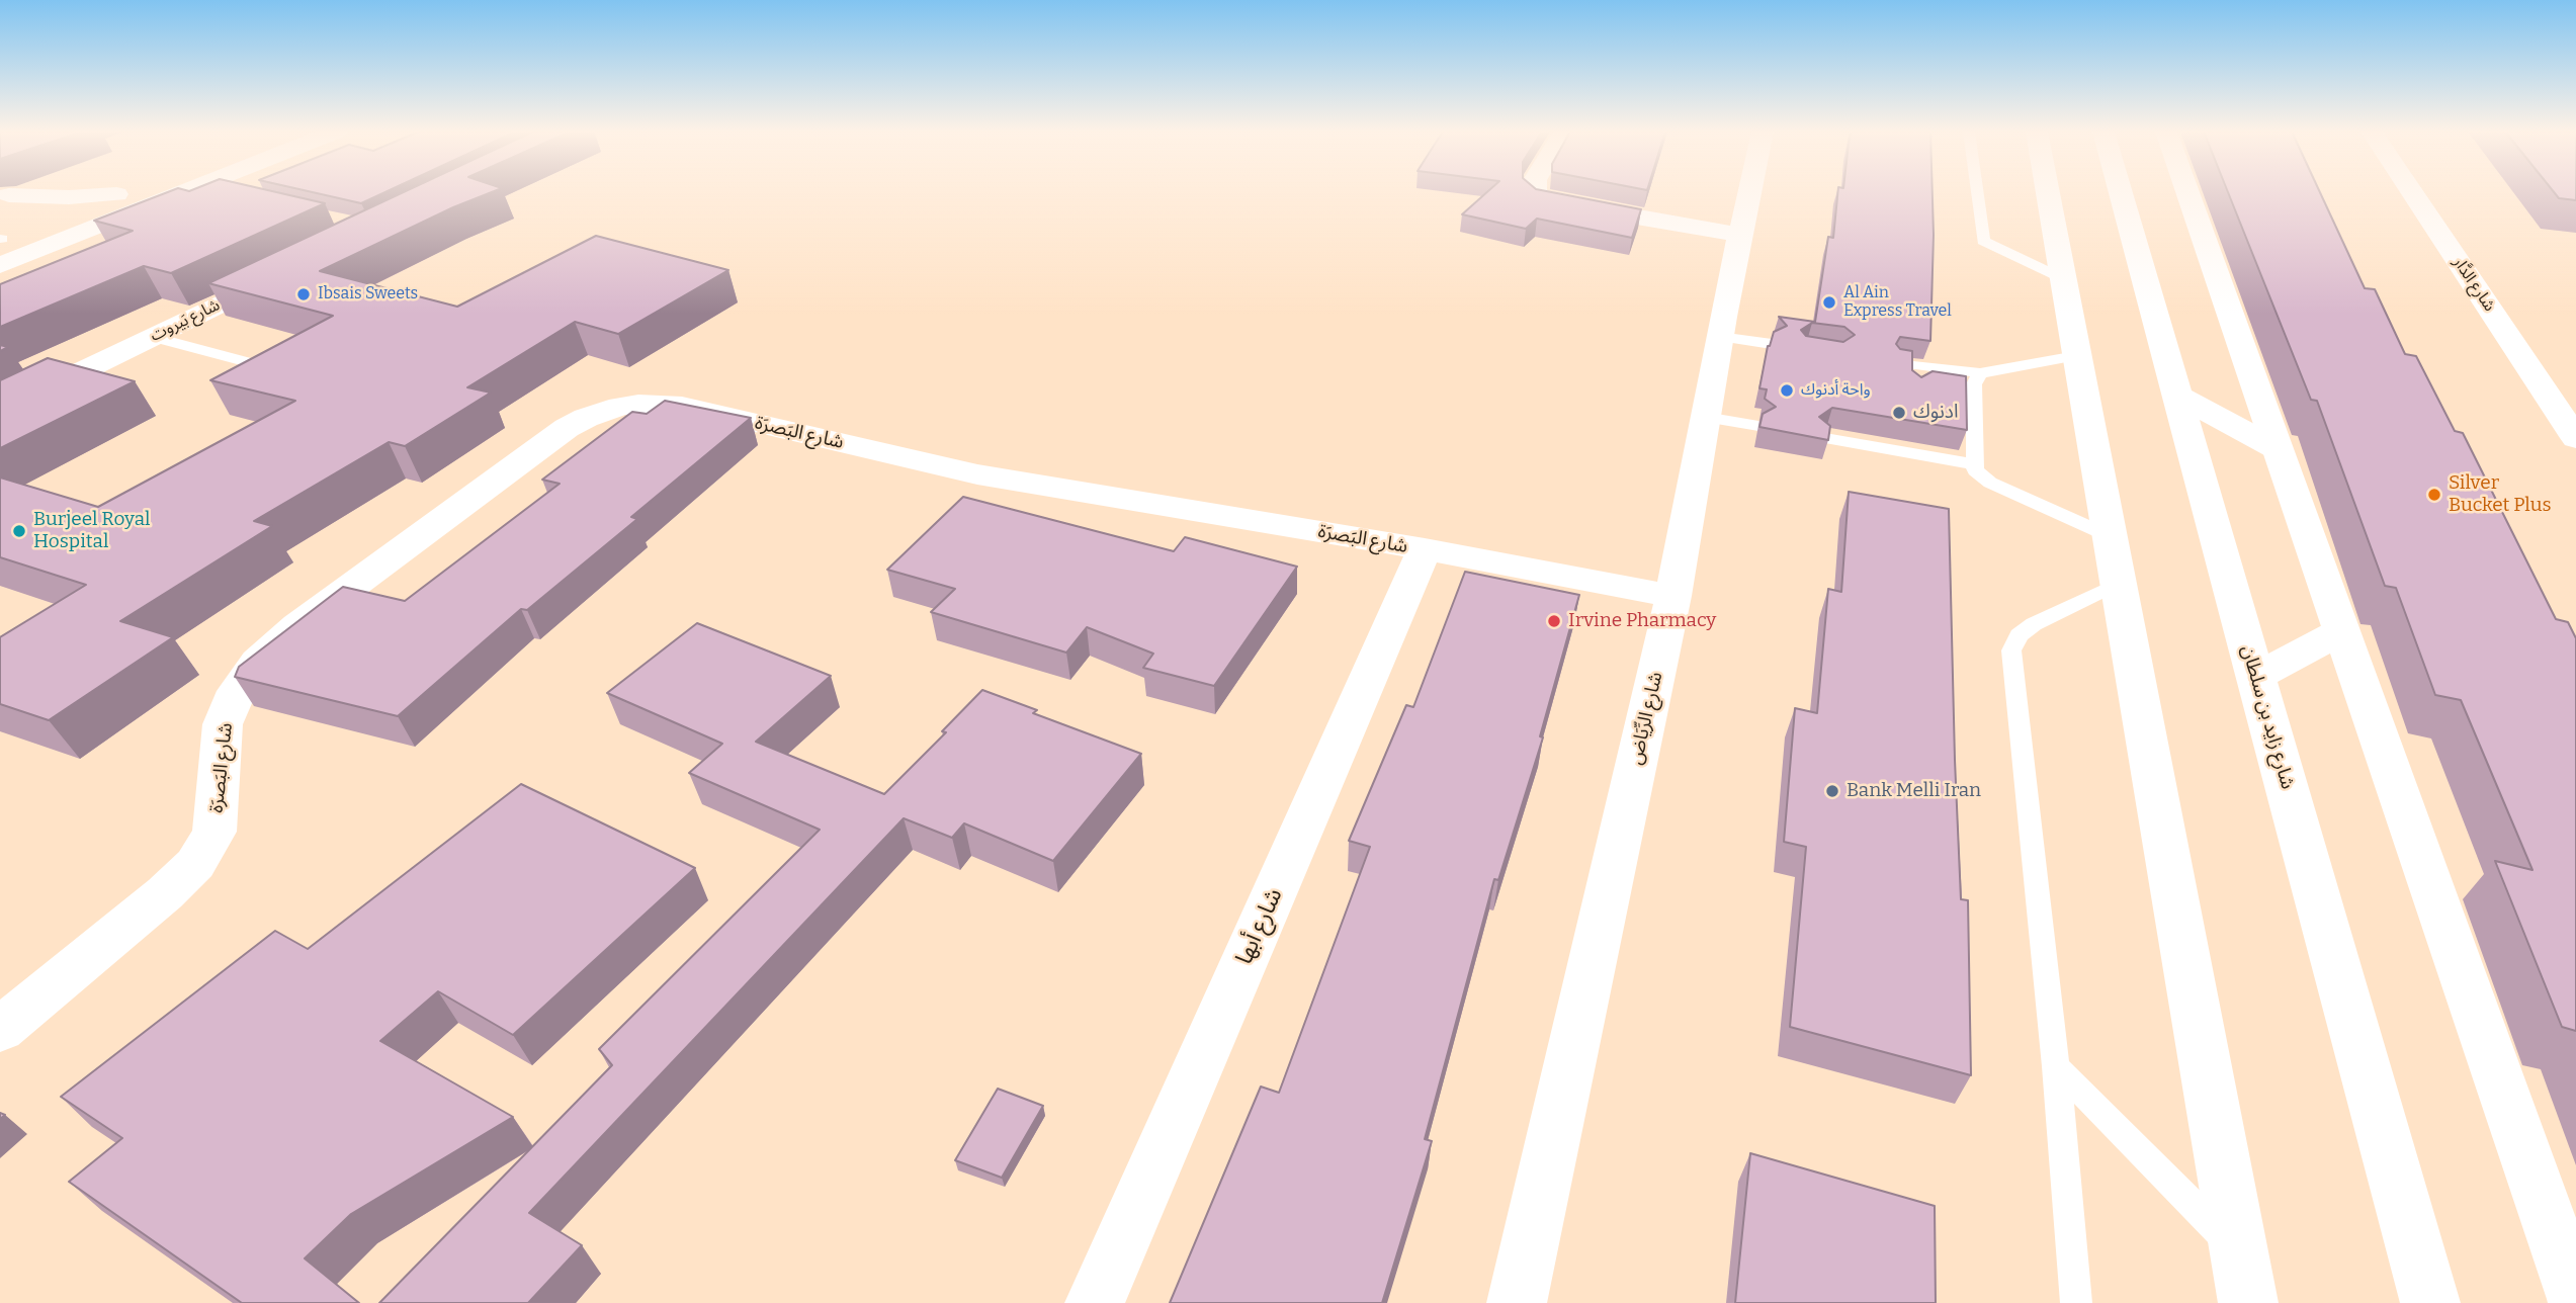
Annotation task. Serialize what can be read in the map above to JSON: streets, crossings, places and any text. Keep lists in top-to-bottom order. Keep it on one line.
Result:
{"streets":{"main road":["شارع الدَّار","شارع بَيروت","شارع البَصرَة","شارع زايد بن سلطان","شارع الرِّيَاض","شارع أبها"]},"crossings":[["شارع البَصرَة","شارع الرِّيَاض"],["شارع البَصرَة","شارع أبها"]],"places":["Ibsais Sweets","Al Ain Express Travel","واحة أدنوك","ادنوك","Silver Bucket Plus","Burjeel Royal Hospital","Irvine Pharmacy","Bank Melli Iran"]}
